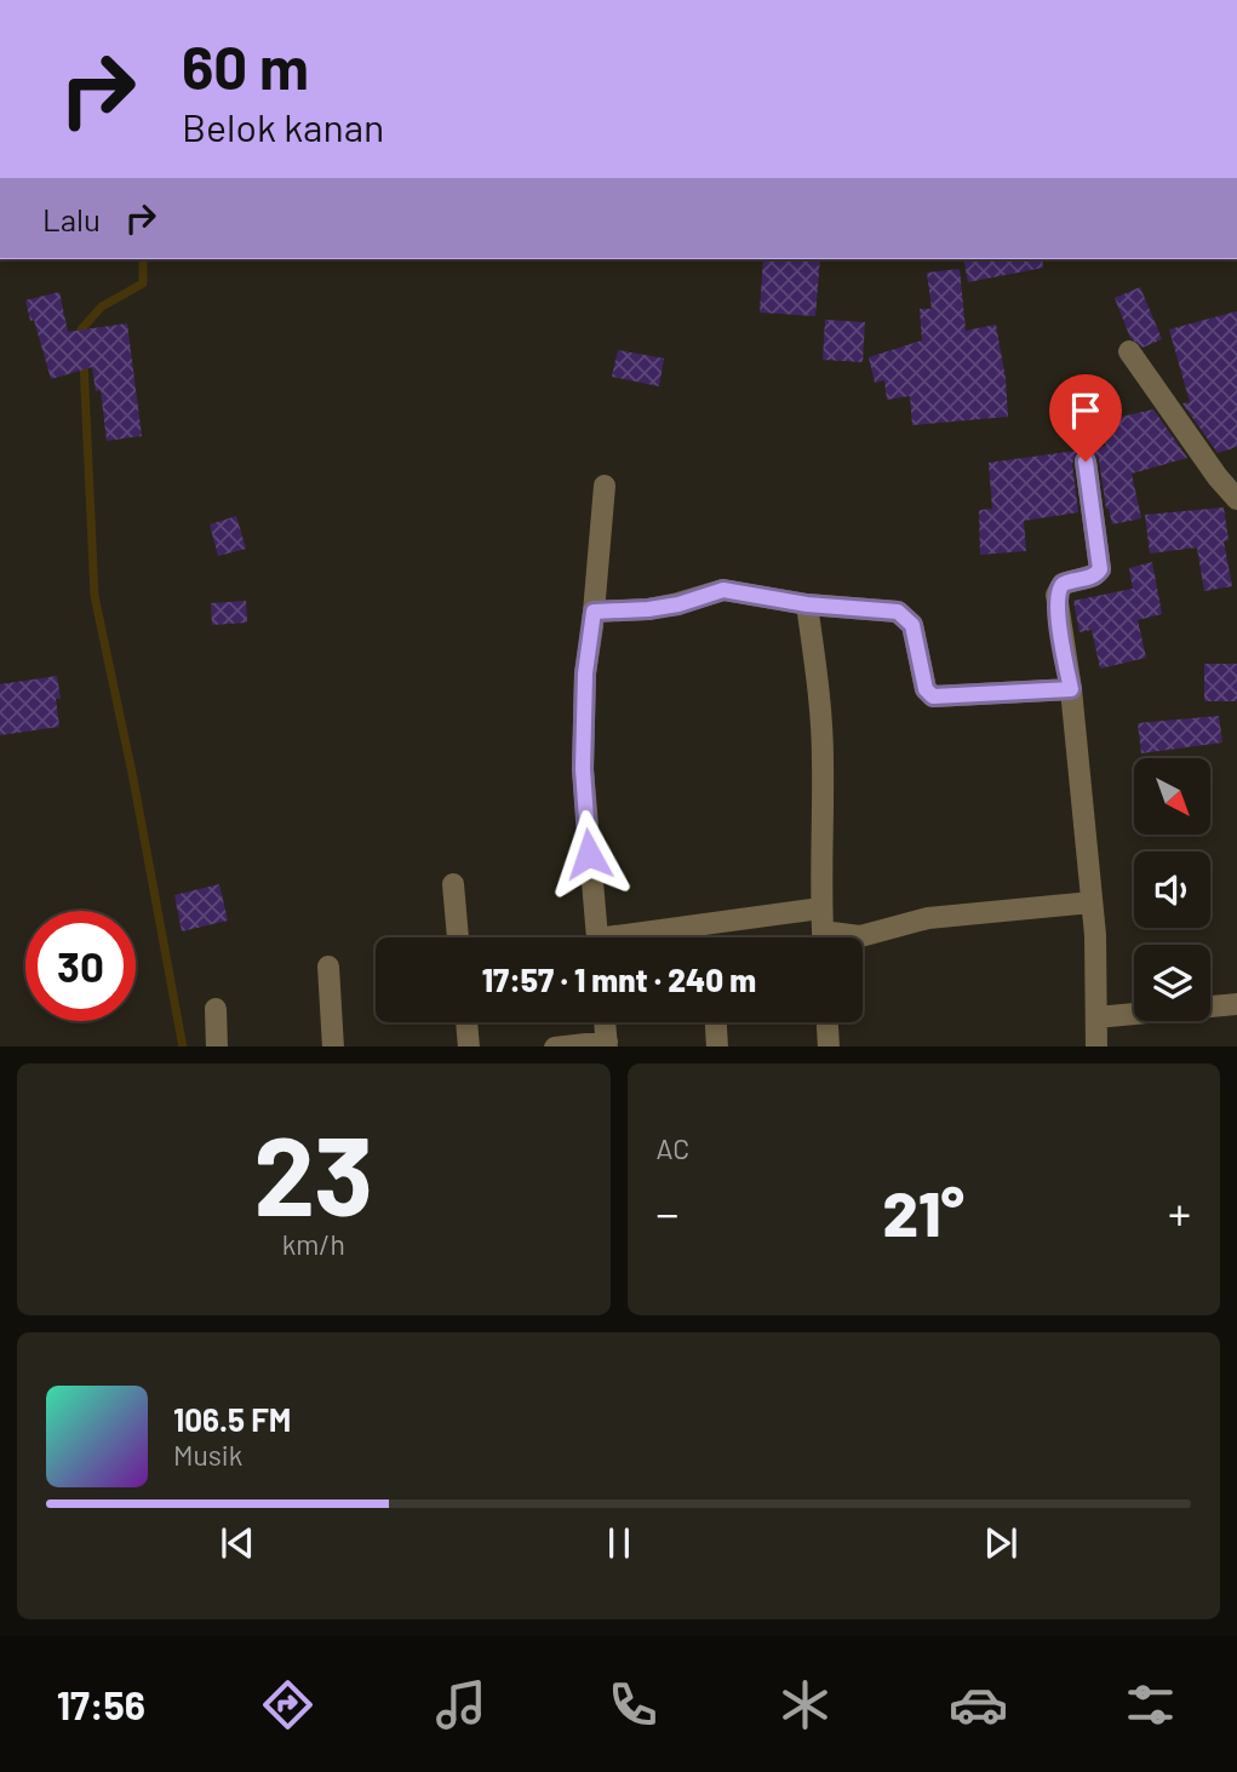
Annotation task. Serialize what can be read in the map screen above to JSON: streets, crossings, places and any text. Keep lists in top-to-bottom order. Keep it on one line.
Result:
{"north":"bottom right","page":{"turn":["60 m","Belok kanan"],"then":"Lalu","limit":"30","trip":"17:57 · 1 mnt · 240 m","tile":[["23","km/h"],"AC"],"heat":["−","21°","+"],"song":["106.5 FM","Musik"],"tabs":"17:56"}}
